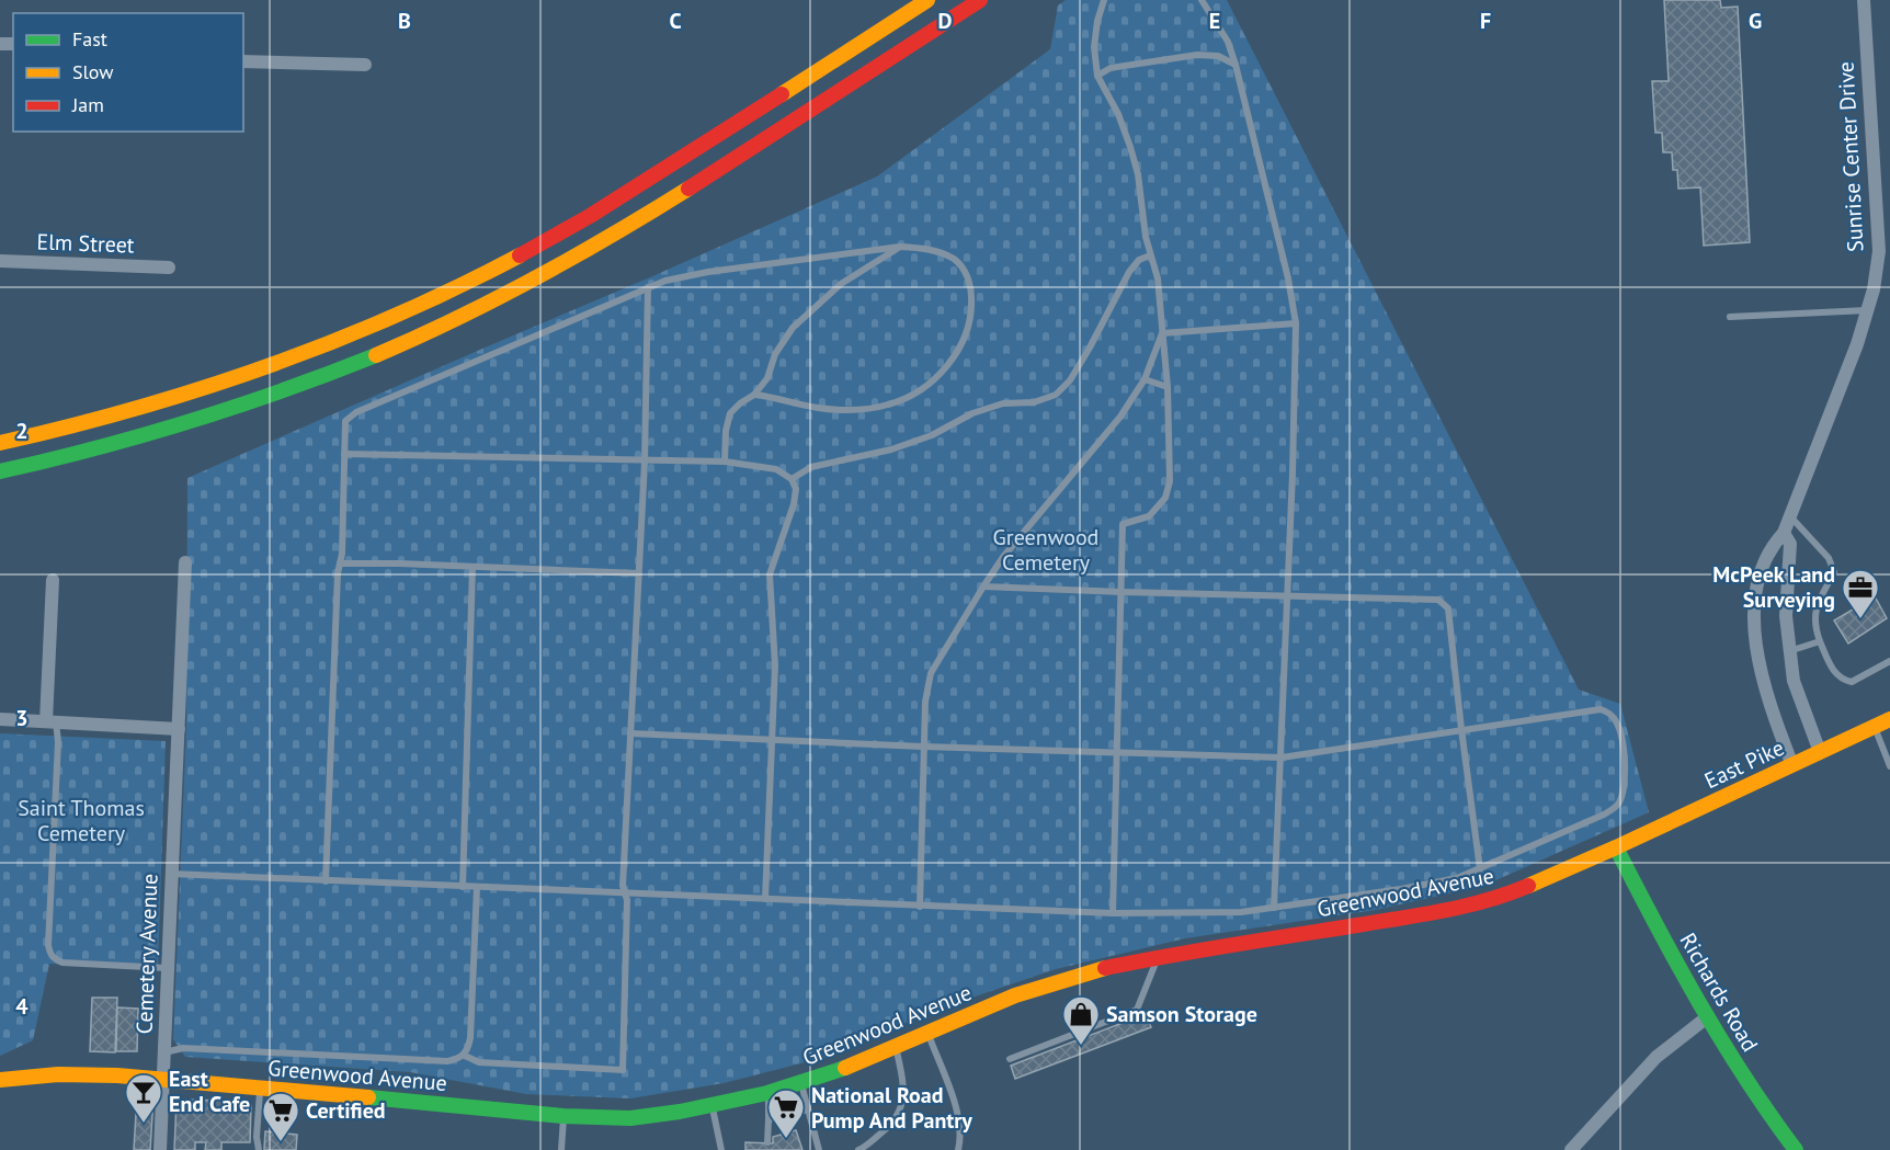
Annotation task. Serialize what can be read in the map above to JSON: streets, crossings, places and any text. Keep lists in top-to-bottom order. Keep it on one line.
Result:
{"streets":{"main road":["East Pike","Greenwood Avenue","Richards Road"],"street":["Sunrise Center Drive","Elm Street","Cemetery Avenue"]},"crossings":[["Sunrise Center Drive","East Pike"],["East Pike","Greenwood Avenue"],["East Pike","Richards Road"],["Greenwood Avenue","Cemetery Avenue"],["Greenwood Avenue","Richards Road"]],"parks":["Greenwood Cemetery","Saint Thomas Cemetery"],"places":{"office":["McPeek Land Surveying"],"shop":["Samson Storage"],"bar":["East End Cafe"],"supermarket":["National Road Pump And Pantry","Certified"]},"legend":["Fast","Slow","Jam"],"grid":{"columns":["B","C","D","E","F","G"],"rows":["2","3","4"]}}
